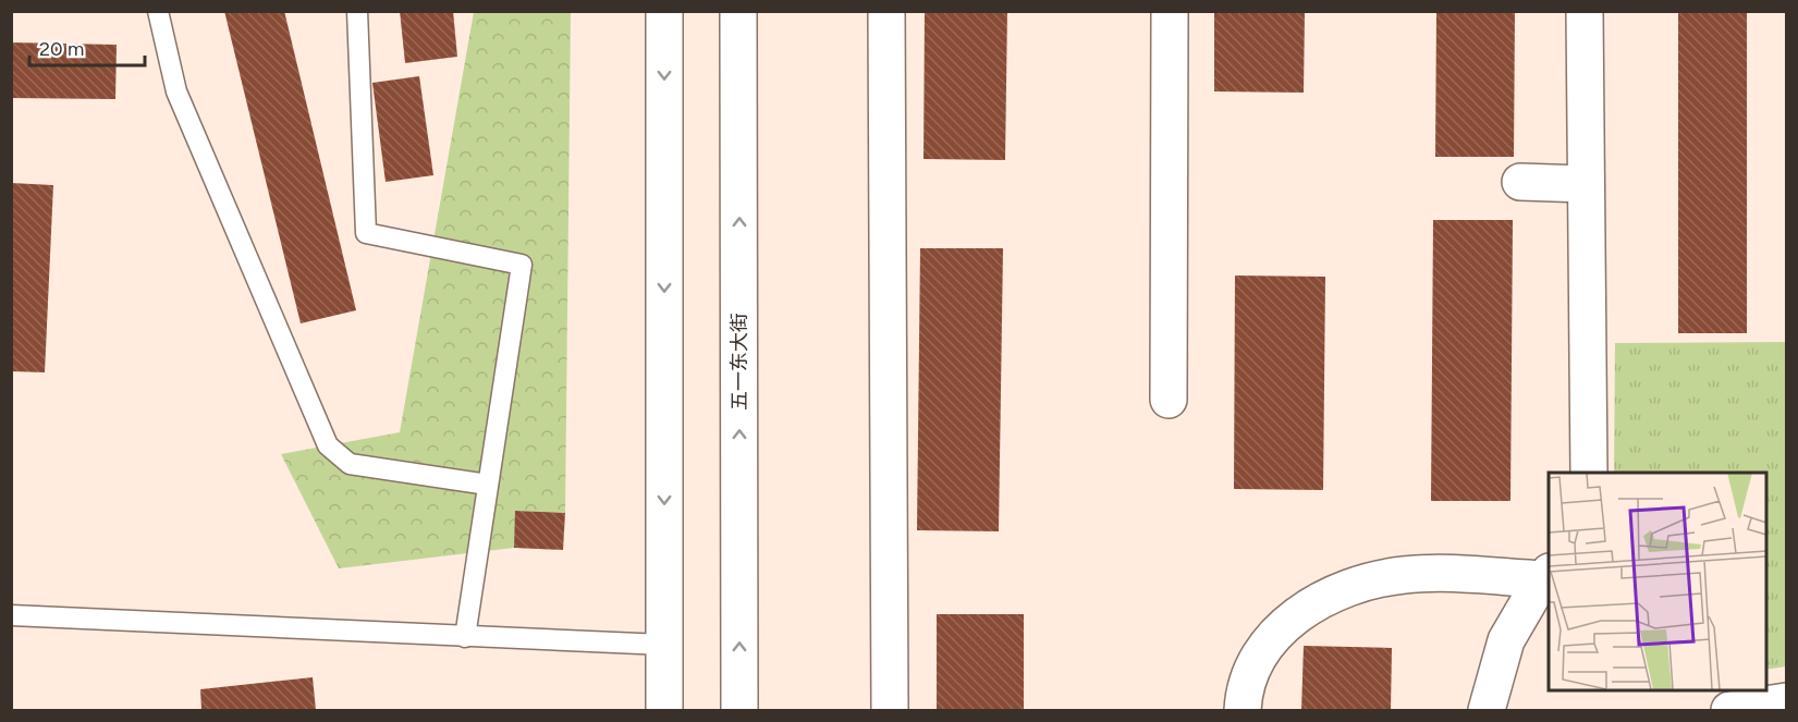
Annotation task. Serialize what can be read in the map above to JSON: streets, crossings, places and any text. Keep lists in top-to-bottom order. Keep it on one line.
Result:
{"streets":{"street":["五一东大街"]},"scale_bar":"20 m"}
